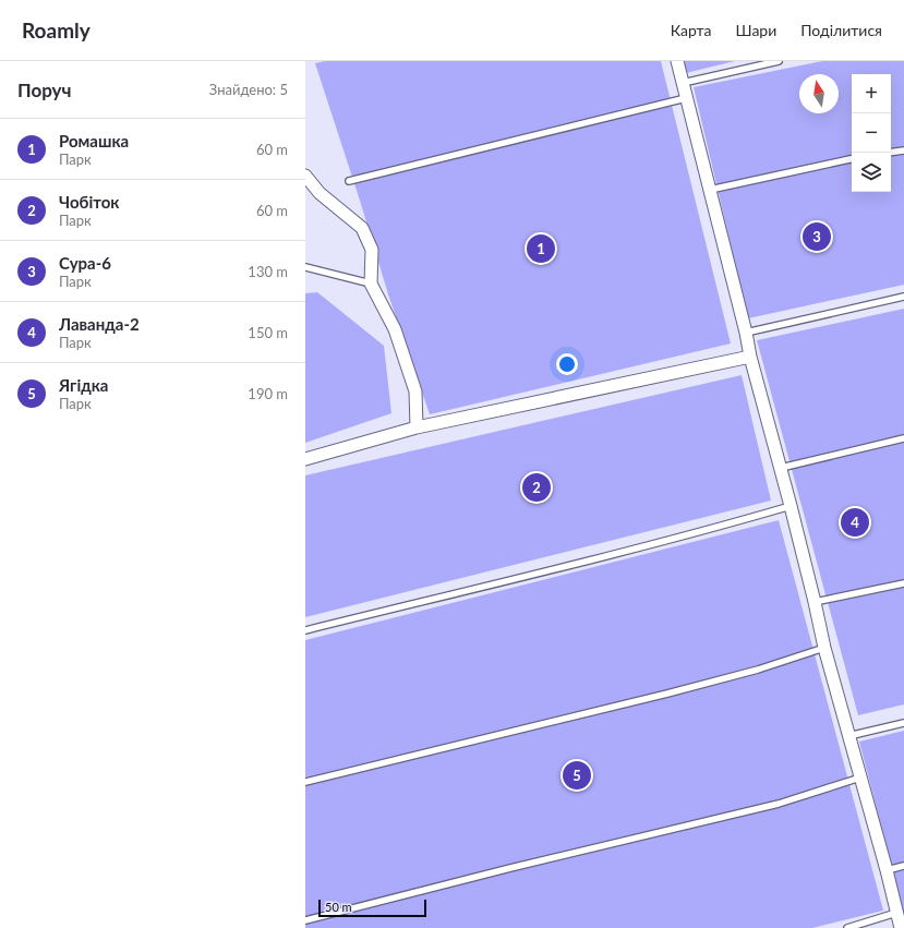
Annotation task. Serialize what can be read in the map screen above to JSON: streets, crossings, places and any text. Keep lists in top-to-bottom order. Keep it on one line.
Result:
{"scale_bar":"50 m","north":"top","page":{"header":"Roamly","nav":["Карта","Шари","Поділитися"],"heading":["Поруч","Знайдено: 5"],"map_buttons":["+","−"],"list":[{"mark":"1","name":"Ромашка","note":"Парк","value":"60 m"},{"mark":"2","name":"Чобіток","note":"Парк","value":"60 m"},{"mark":"3","name":"Сура-6","note":"Парк","value":"130 m"},{"mark":"4","name":"Лаванда-2","note":"Парк","value":"150 m"},{"mark":"5","name":"Ягідка","note":"Парк","value":"190 m"}],"pins":["3","1","2","4","5"],"scale":"50 m"}}
